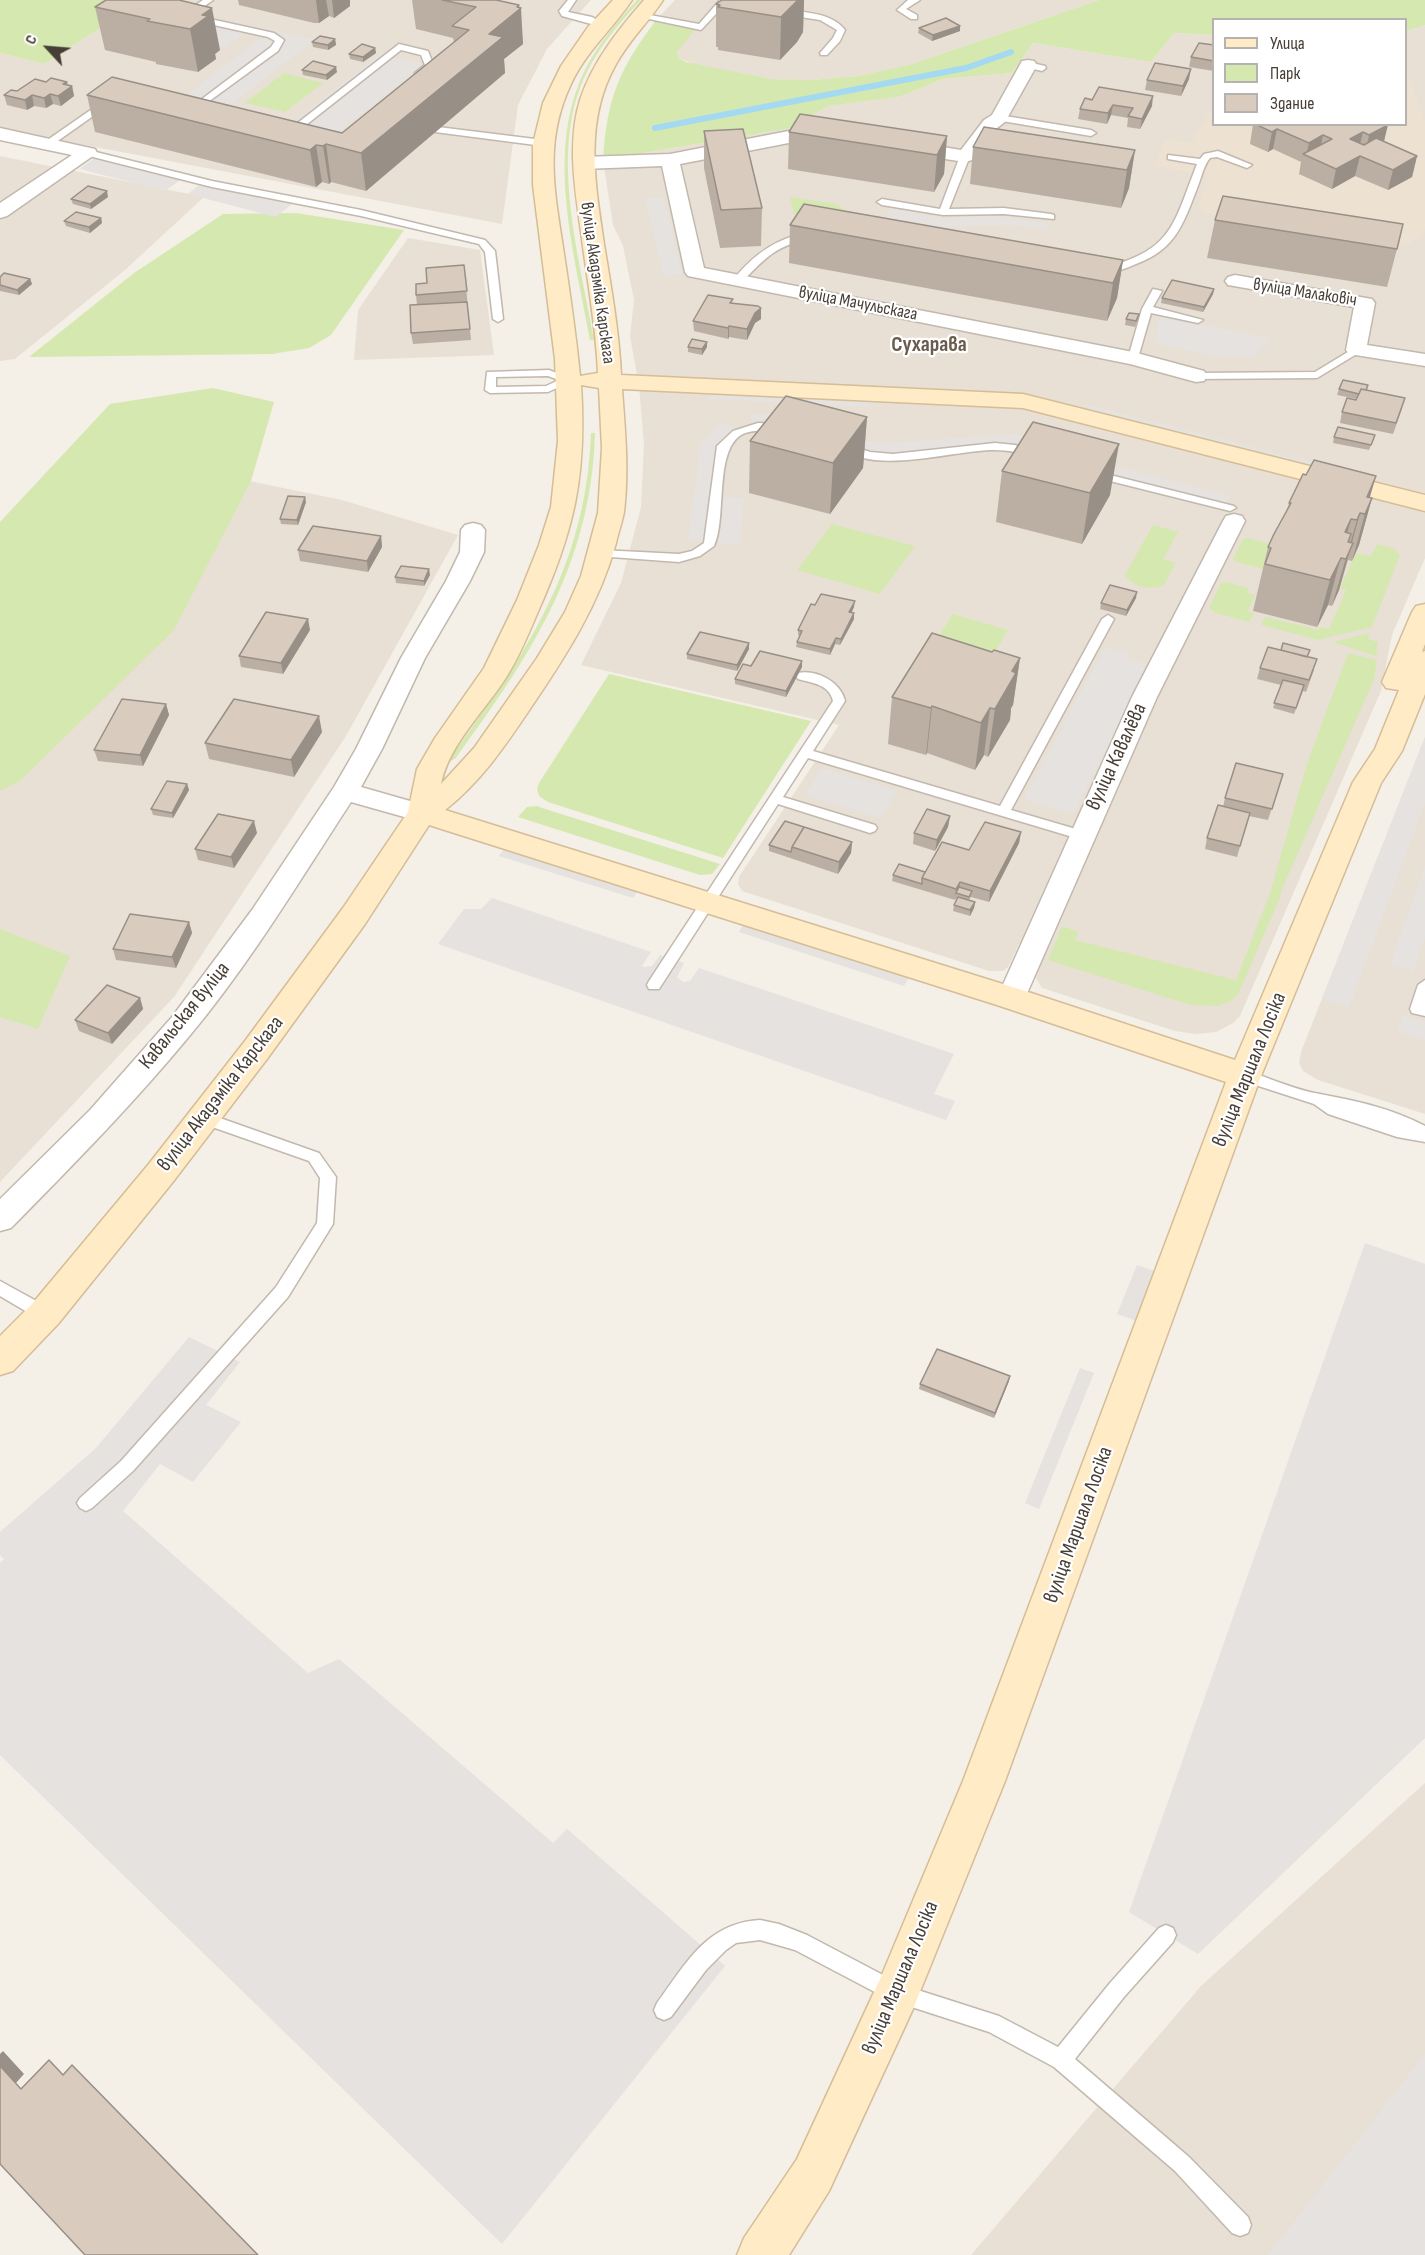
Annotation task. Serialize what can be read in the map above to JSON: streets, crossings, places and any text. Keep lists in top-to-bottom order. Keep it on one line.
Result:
{"streets":{"main road":["вуліца Акадэміка Карскага","вуліца Маршала Лосіка"],"street":["вуліца Малаковіч","вуліца Мачульскага","вуліца Кавалёва","Кавальская вуліца"]},"districts":["Сухарава"],"legend":["Улица","Парк","Здание"],"north":"top left"}
